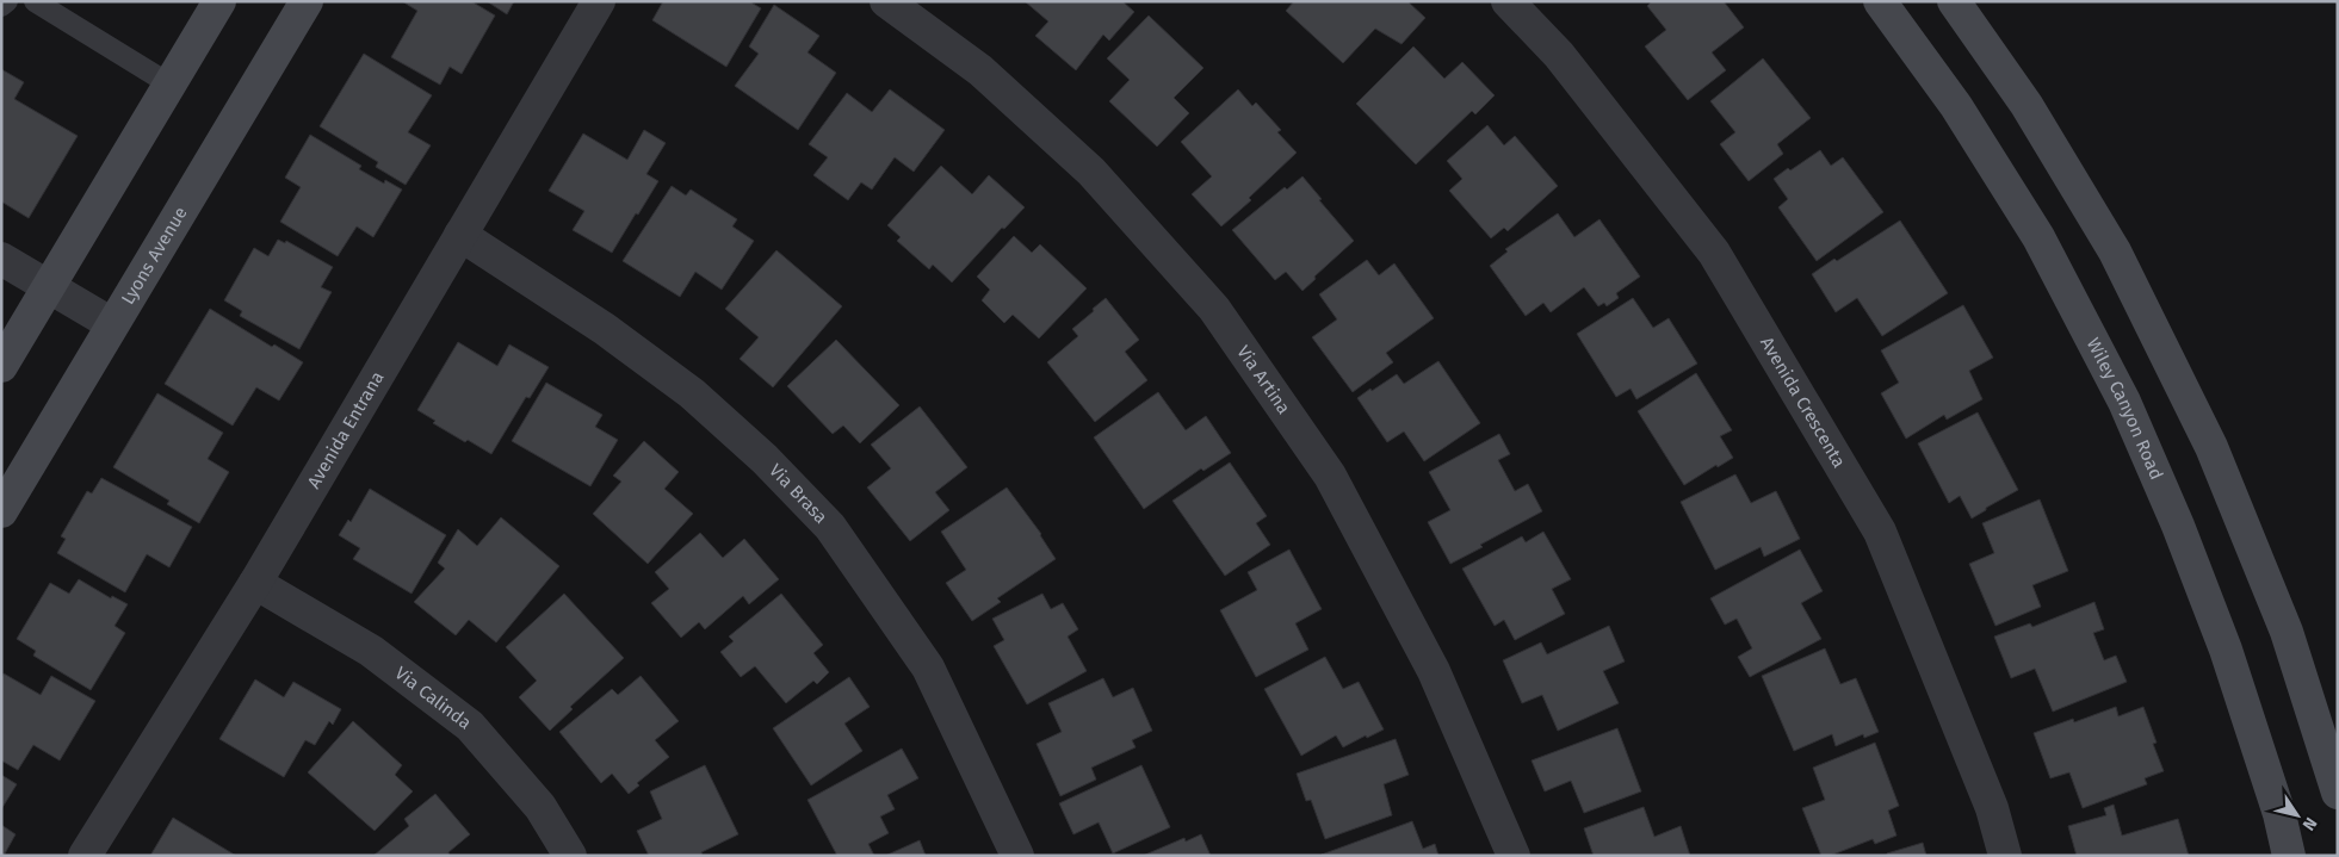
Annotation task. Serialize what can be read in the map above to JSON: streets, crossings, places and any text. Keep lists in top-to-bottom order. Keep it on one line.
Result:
{"streets":{"main road":["Lyons Avenue","Wiley Canyon Road"],"street":["Via Artina","Avenida Crescenta","Avenida Entrana","Via Brasa","Via Calinda"]},"crossings":[["Avenida Entrana","Via Brasa"],["Avenida Entrana","Via Calinda"]],"north":"bottom right"}
